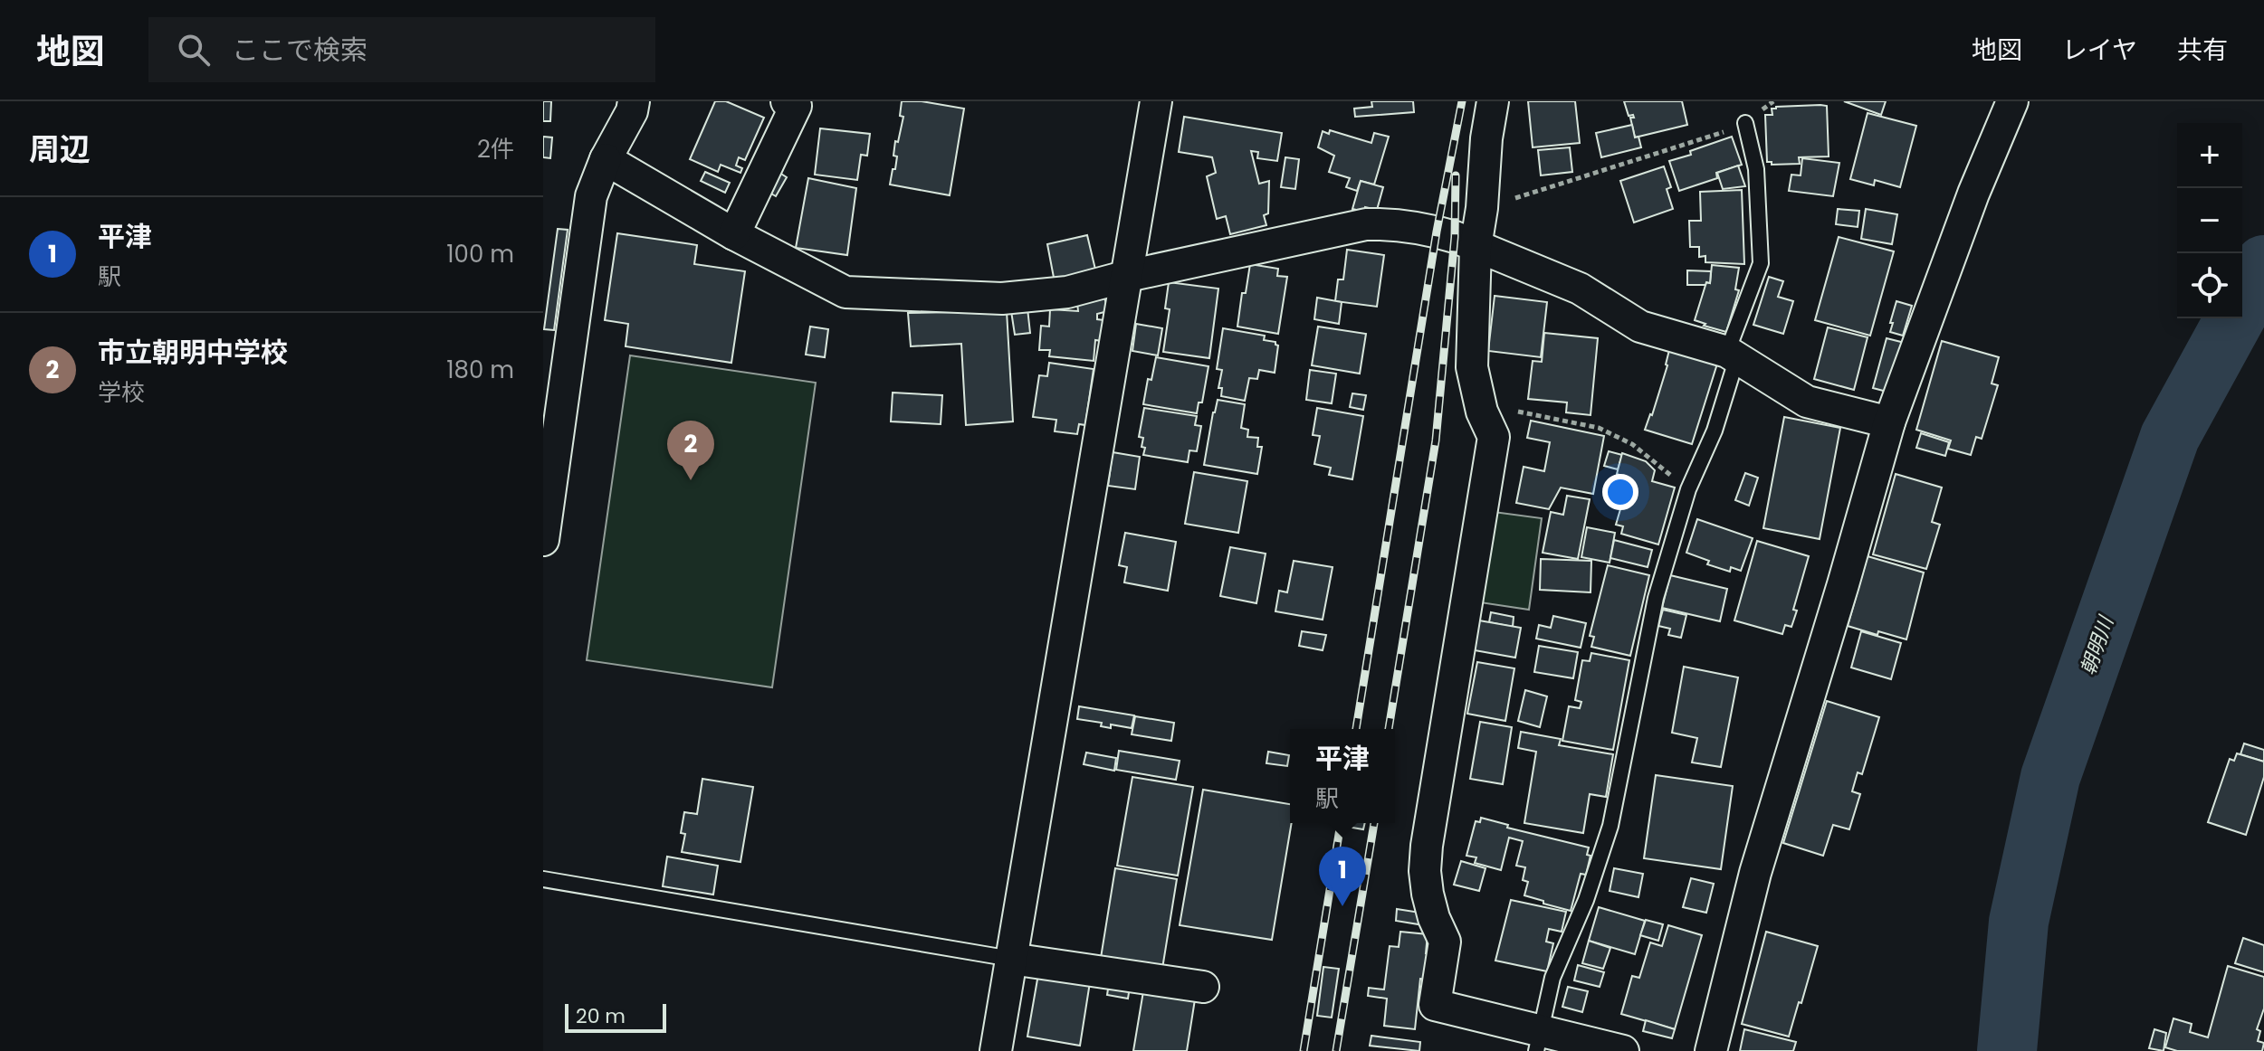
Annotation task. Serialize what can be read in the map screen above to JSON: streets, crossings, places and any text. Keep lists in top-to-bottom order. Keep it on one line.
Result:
{"water":["朝明川"],"scale_bar":"20 m","page":{"header":"地図","search":"ここで検索","nav":["地図","レイヤ","共有"],"heading":["周辺","2件"],"map_buttons":["+","−"],"list":[{"mark":"1","name":"平津","note":"駅","value":"100 m"},{"mark":"2","name":"市立朝明中学校","note":"学校","value":"180 m"}],"pins":["2","1"],"popup":["平津","駅"],"scale":"20 m"}}
